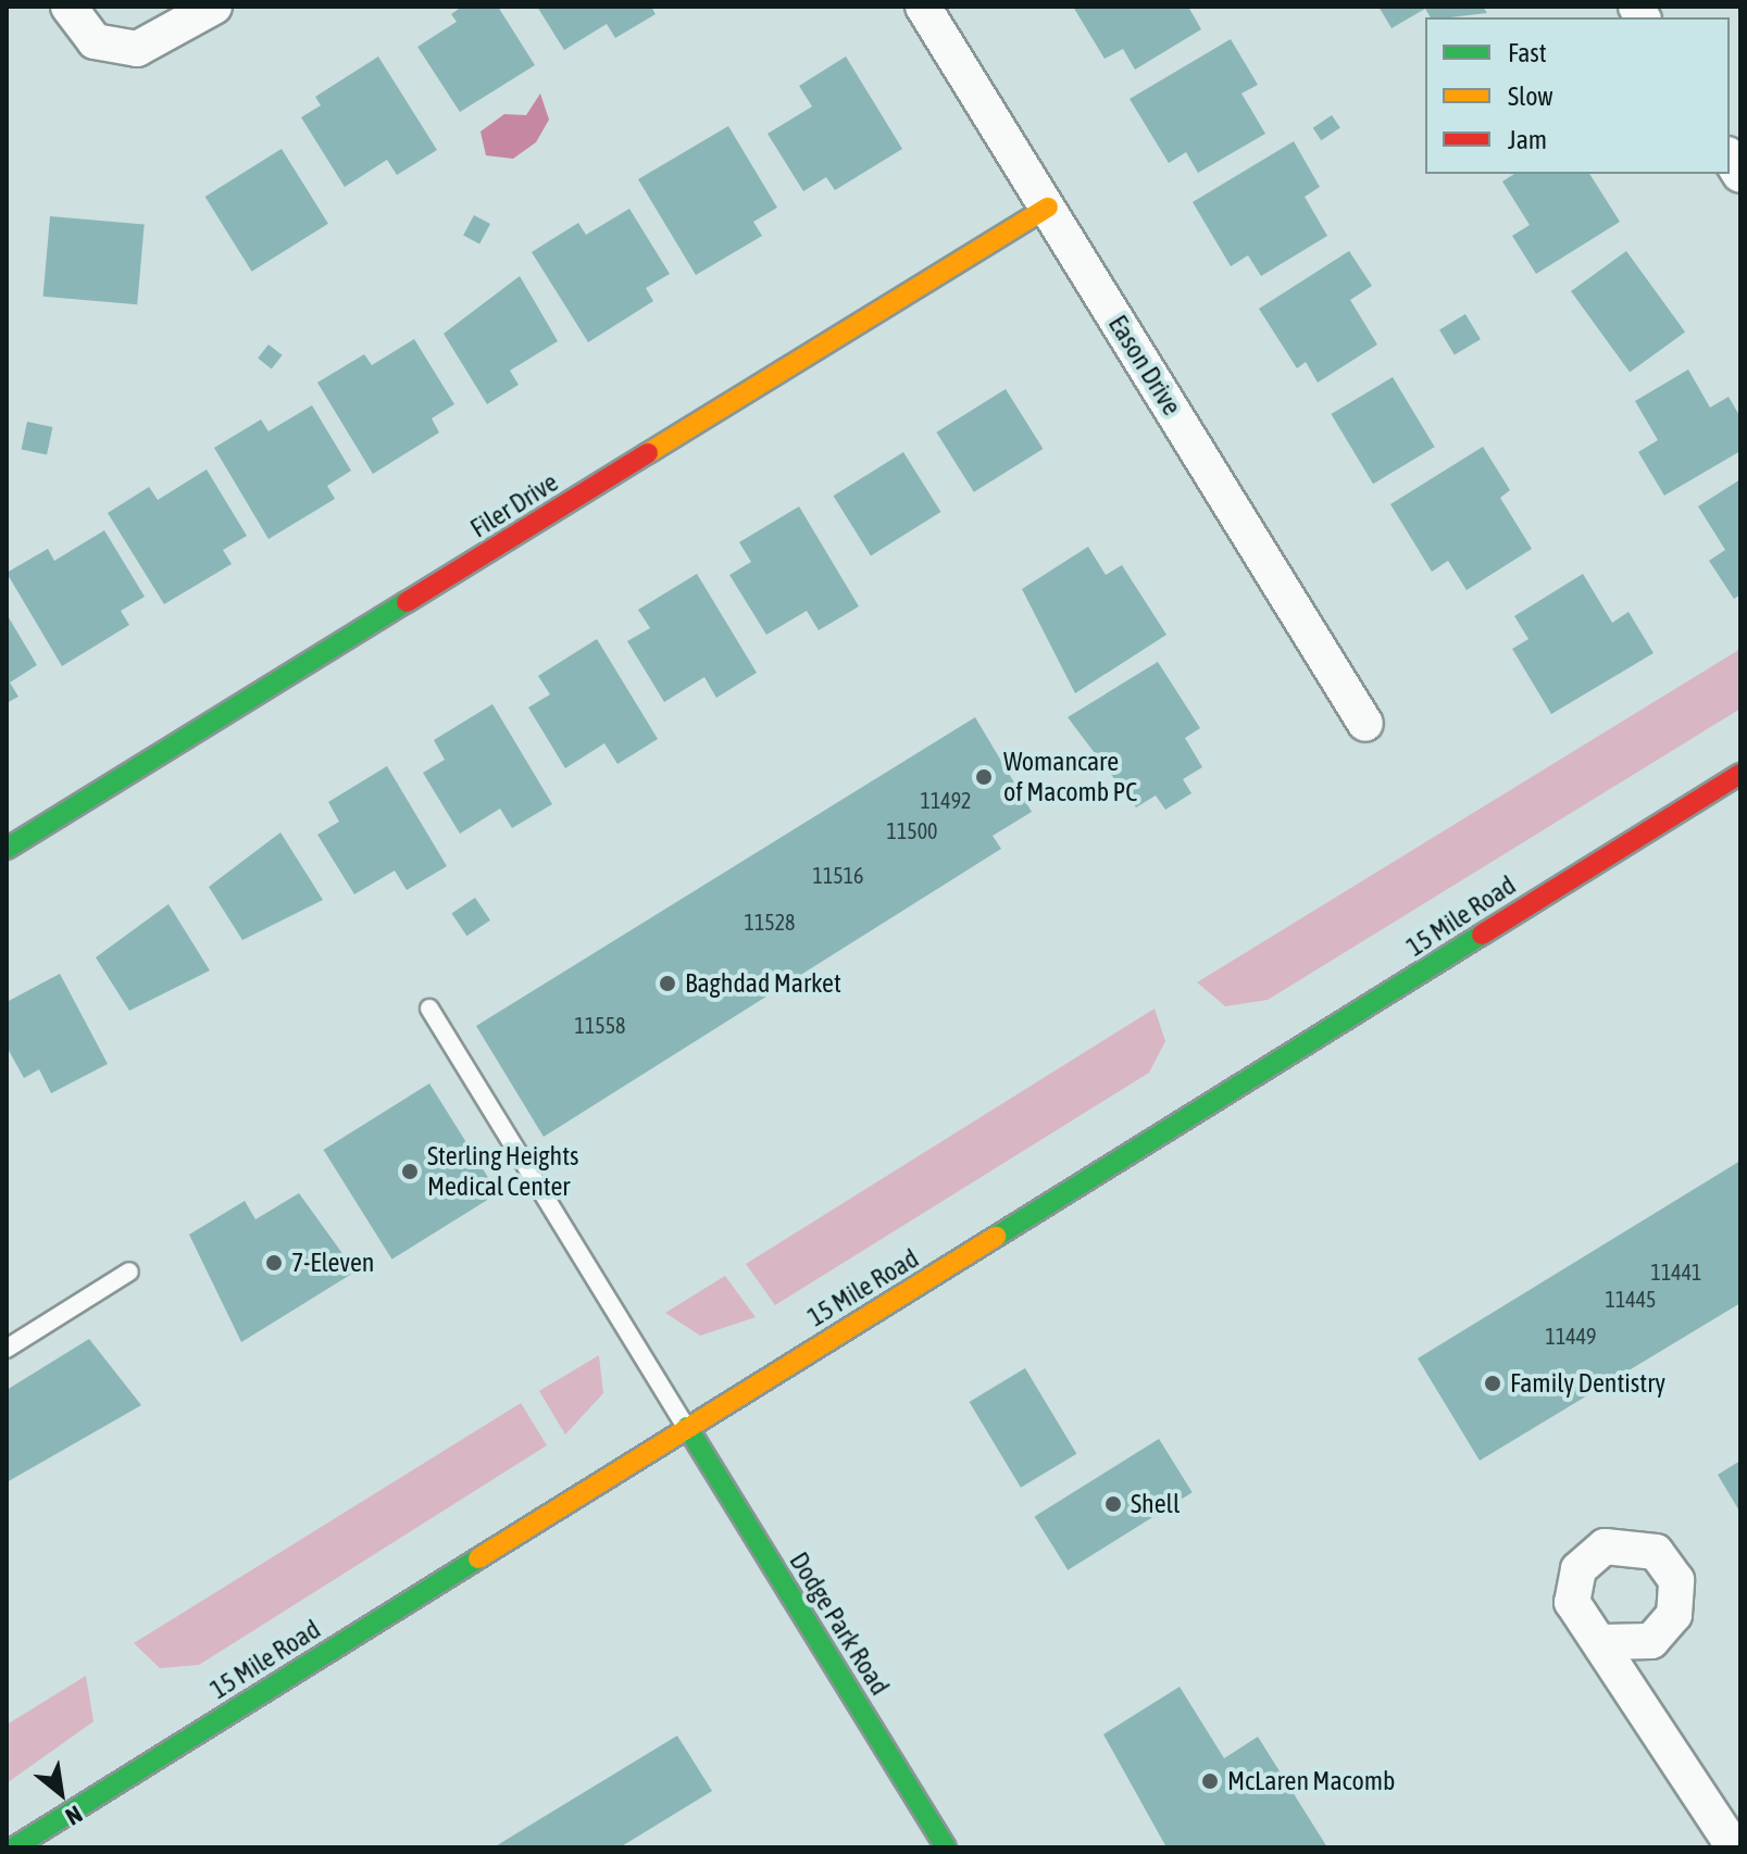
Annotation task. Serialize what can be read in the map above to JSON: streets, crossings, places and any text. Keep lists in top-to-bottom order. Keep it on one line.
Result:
{"streets":{"main road":["Filer Drive","15 Mile Road","Dodge Park Road"],"street":["Eason Drive"]},"crossings":[["Eason Drive","Filer Drive"],["15 Mile Road","Dodge Park Road"]],"places":["Womancare of Macomb PC","Baghdad Market","Sterling Heights Medical Center","7-Eleven","Family Dentistry","Shell","McLaren Macomb"],"house_numbers":["11492","11500","11516","11528","11558","11441","11445","11449"],"legend":["Fast","Slow","Jam"],"north":"bottom right"}
